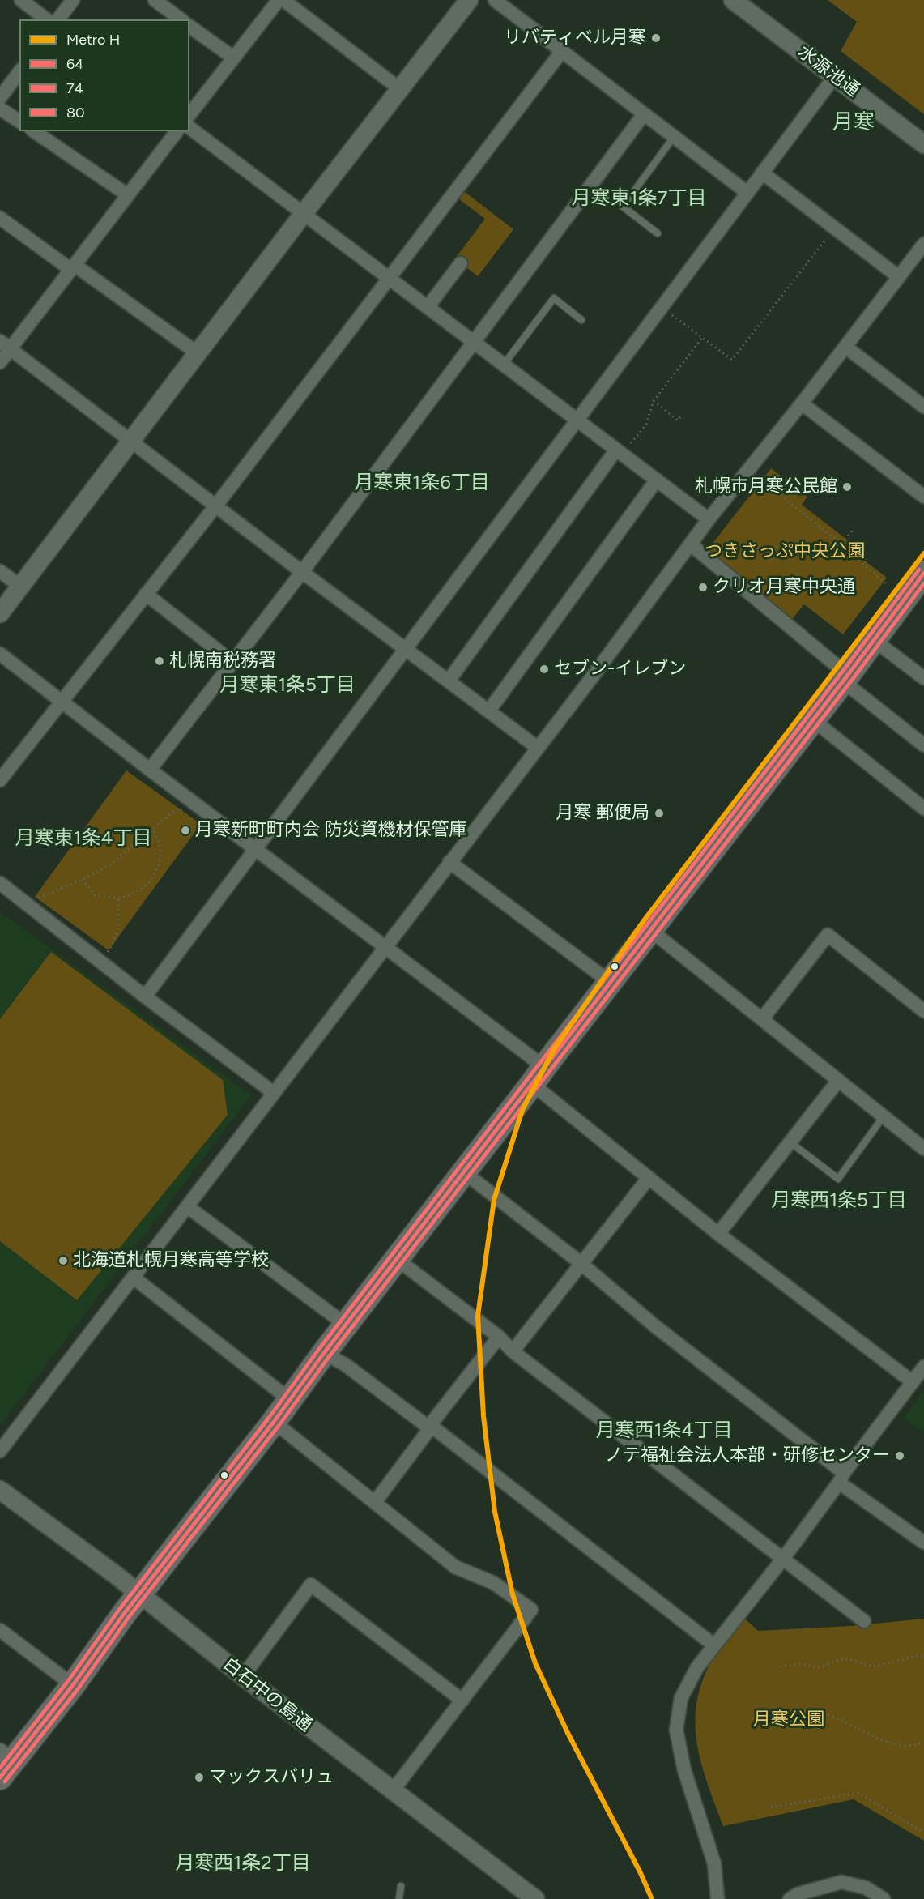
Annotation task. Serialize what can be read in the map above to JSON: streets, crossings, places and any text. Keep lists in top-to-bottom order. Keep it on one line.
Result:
{"streets":{"street":["水源池通","白石中の島通"]},"districts":["月寒","月寒東1条7丁目","月寒東1条6丁目","月寒東1条5丁目","月寒東1条4丁目","月寒西1条5丁目","月寒西1条4丁目","月寒西1条2丁目"],"parks":["つきさっぷ中央公園","月寒公園"],"places":["リバティベル月寒","札幌市月寒公民館","クリオ月寒中央通","札幌南税務署","セブン-イレブン","月寒 郵便局","月寒新町町内会 防災資機材保管庫","北海道札幌月寒高等学校","ノテ福祉会法人本部・研修センター","マックスバリュ"],"lines":["metro line H","transit line 80","transit line 64","transit line 74"],"legend":["Metro H","64","74","80"]}
